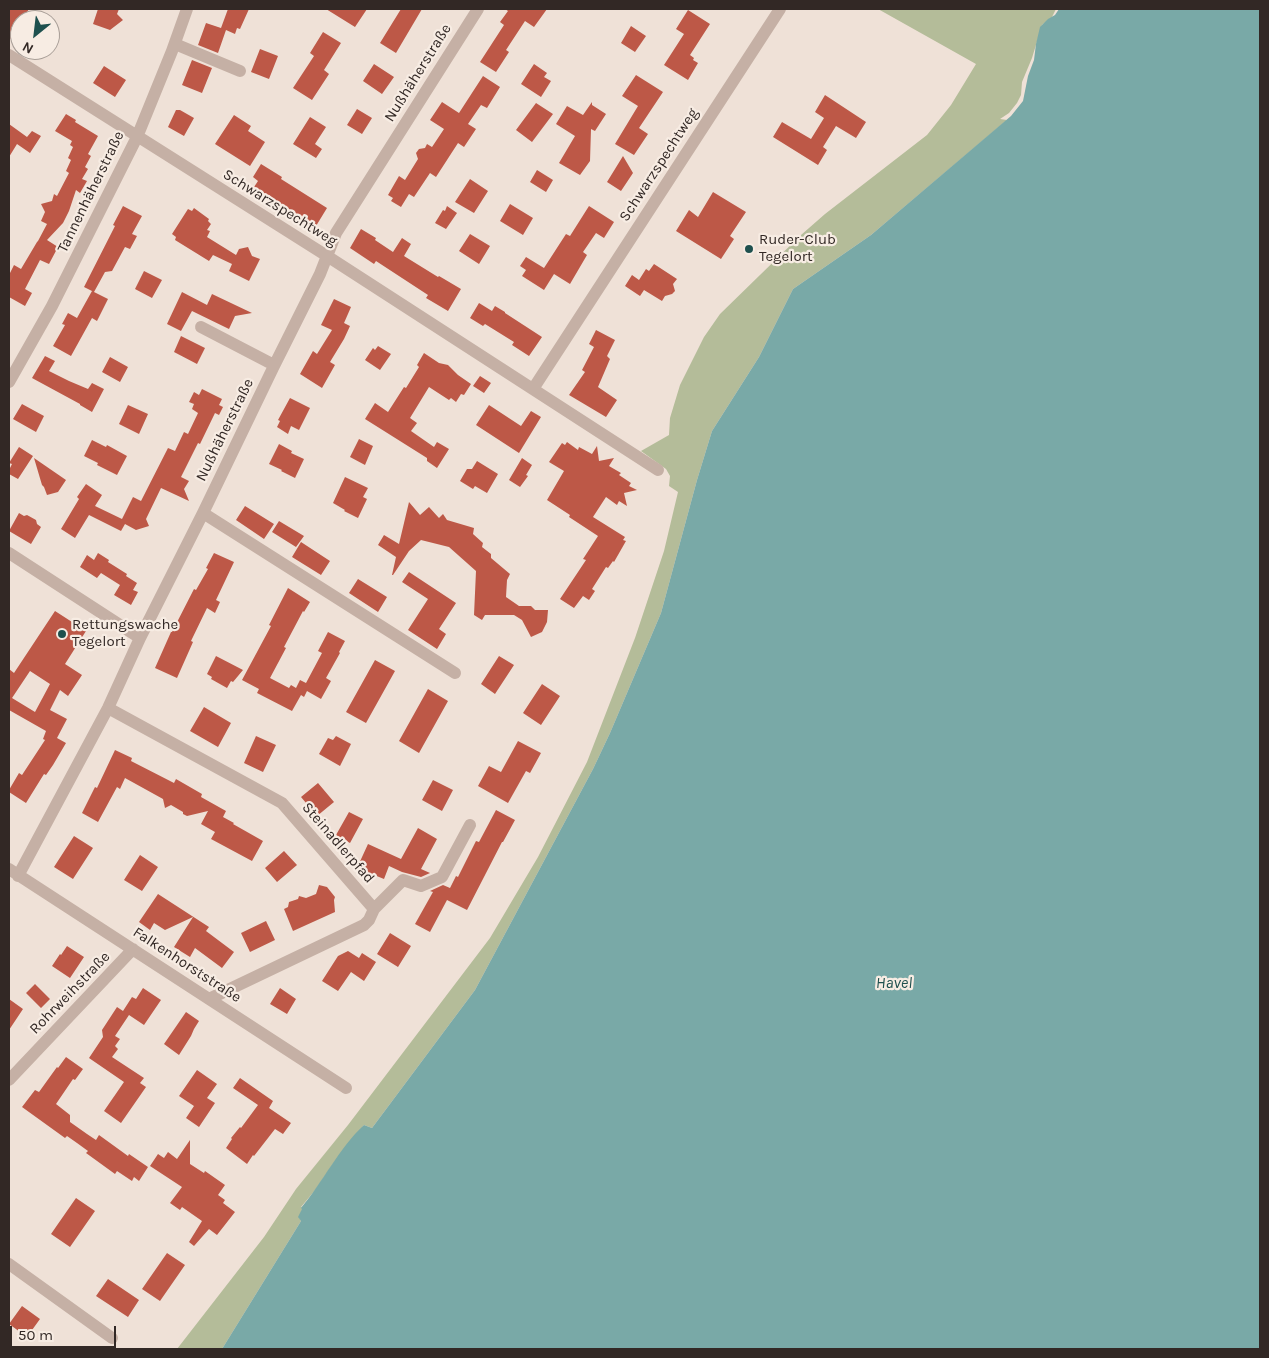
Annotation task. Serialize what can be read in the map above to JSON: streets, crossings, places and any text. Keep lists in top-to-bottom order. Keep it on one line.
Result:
{"streets":{"street":["Nußhäherstraße","Schwarzspechtweg","Tannenhäherstraße","Steinadlerpfad","Falkenhorststraße","Rohrweihstraße"]},"crossings":[["Nußhäherstraße","Schwarzspechtweg"],["Nußhäherstraße","Steinadlerpfad"],["Nußhäherstraße","Falkenhorststraße"],["Schwarzspechtweg","Tannenhäherstraße"],["Falkenhorststraße","Rohrweihstraße"]],"water":["Havel"],"places":["Ruder-Club Tegelort","Rettungswache Tegelort"],"scale_bar":"50 m","north":"bottom left"}
